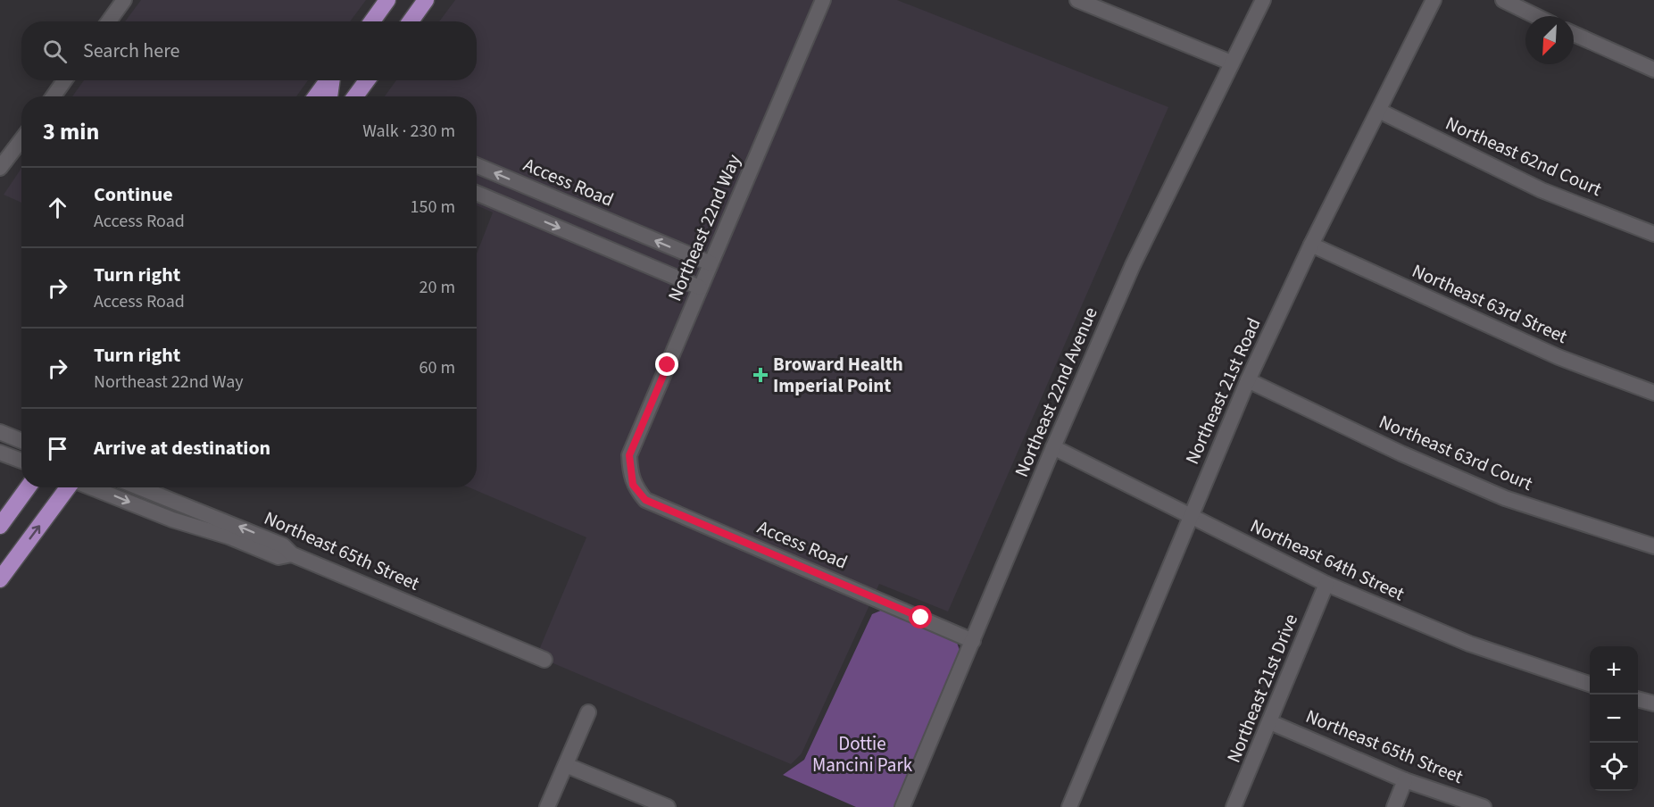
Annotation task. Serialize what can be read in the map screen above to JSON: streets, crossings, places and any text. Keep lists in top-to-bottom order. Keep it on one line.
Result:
{"streets":{"street":["Northeast 62nd Court","Access Road","Northeast 22nd Way","Northeast 63rd Street","Northeast 21st Road","Northeast 22nd Avenue","Northeast 63rd Court","Northeast 65th Street","Northeast 64th Street","Northeast 21st Drive"]},"crossings":[["Northeast 62nd Court","Northeast 21st Road"],["Access Road","Northeast 22nd Way"],["Access Road","Northeast 22nd Avenue"],["Northeast 63rd Street","Northeast 21st Road"],["Northeast 21st Road","Northeast 63rd Court"],["Northeast 21st Road","Northeast 64th Street"],["Northeast 22nd Avenue","Northeast 64th Street"],["Northeast 65th Street","Northeast 21st Drive"],["Northeast 64th Street","Northeast 21st Drive"]],"parks":["Dottie Mancini Park"],"places":{"health":["Broward Health Imperial Point"]},"north":"bottom left","page":{"search":"Search here","heading":["3 min","Walk · 230 m"],"list":[["Continue","Access Road","150 m"],["Turn right","Access Road","20 m"],["Turn right","Northeast 22nd Way","60 m"],"Arrive at destination"],"map_buttons":["+","−"]}}
